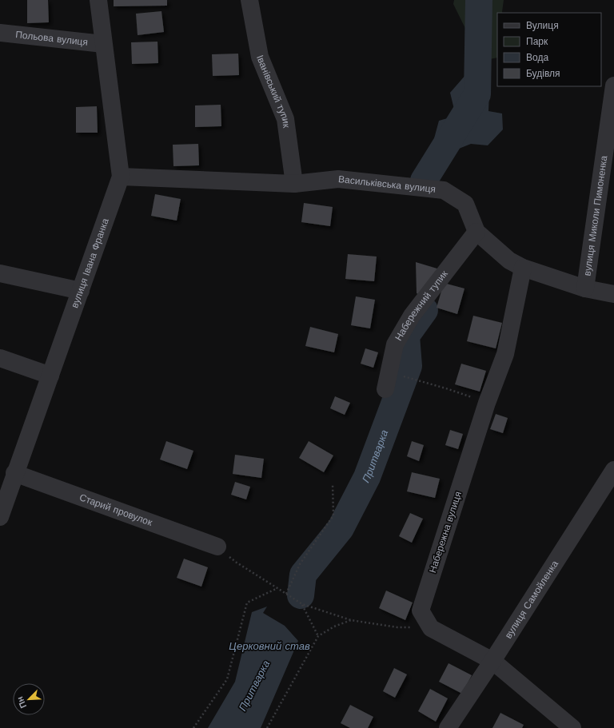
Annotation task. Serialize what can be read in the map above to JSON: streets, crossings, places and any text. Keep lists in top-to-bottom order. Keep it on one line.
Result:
{"streets":{"street":["Польова вулиця","Іванівський тупик","Васильківська вулиця","вулиця Миколи Пимоненка","вулиця Івана Франка","Набережний тупик","Старий провулок","Набережна вулиця","вулиця Самойленка"]},"crossings":[["Польова вулиця","вулиця Івана Франка"],["Іванівський тупик","Васильківська вулиця"],["Васильківська вулиця","вулиця Миколи Пимоненка"],["Васильківська вулиця","вулиця Івана Франка"],["Васильківська вулиця","Набережний тупик"],["Васильківська вулиця","Набережна вулиця"],["вулиця Івана Франка","Старий провулок"]],"water":["Притварка","Церковний став"],"legend":["Вулиця","Парк","Вода","Будівля"],"north":"bottom left"}
